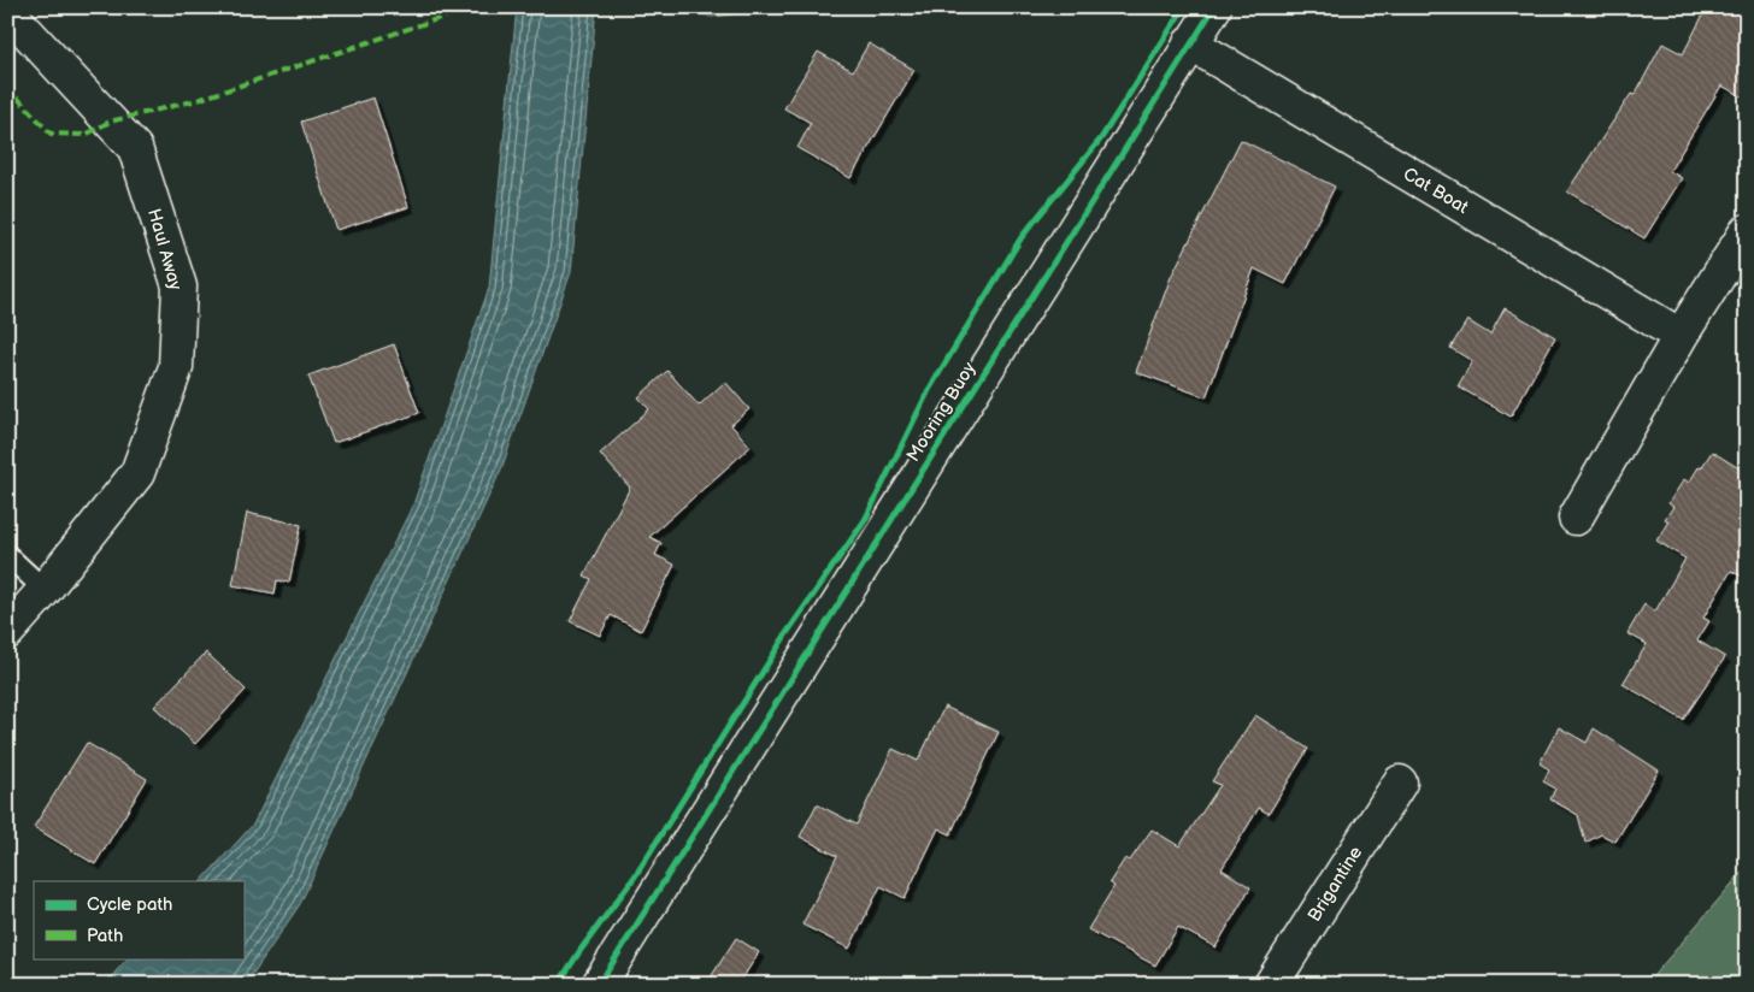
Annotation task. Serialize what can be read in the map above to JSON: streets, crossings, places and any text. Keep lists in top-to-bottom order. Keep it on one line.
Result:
{"streets":{"street":["Cat Boat","Haul Away","Mooring Buoy","Brigantine"]},"crossings":[["Cat Boat","Mooring Buoy"]],"legend":["Cycle path","Path"]}
